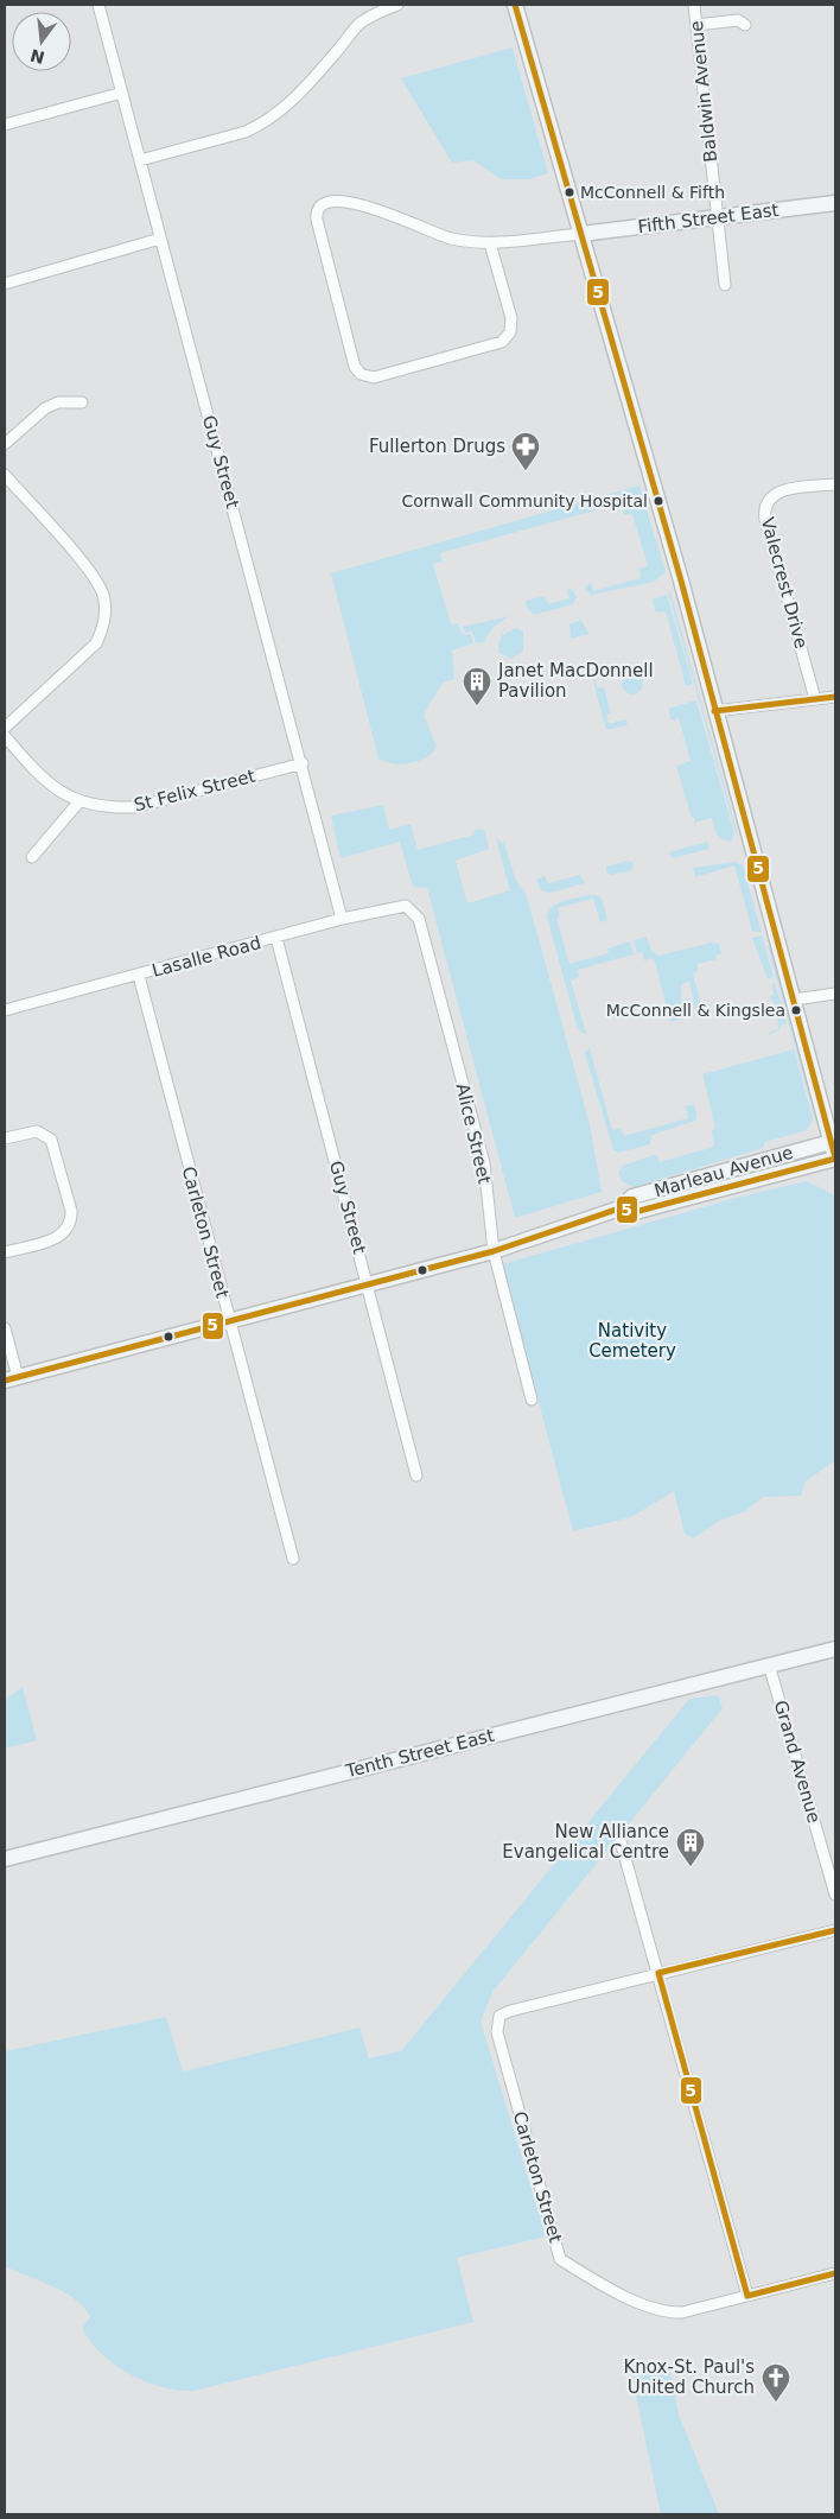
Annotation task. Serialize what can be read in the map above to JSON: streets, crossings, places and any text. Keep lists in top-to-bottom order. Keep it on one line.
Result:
{"streets":{"main road":["Fifth Street East","Marleau Avenue","Tenth Street East"],"street":["Baldwin Avenue","Guy Street","Valecrest Drive","St Felix Street","Lasalle Road","Alice Street","Carleton Street","Grand Avenue"]},"crossings":[["Baldwin Avenue","Fifth Street East"],["Guy Street","St Felix Street"],["Guy Street","Lasalle Road"],["Guy Street","Marleau Avenue"],["Lasalle Road","Alice Street"],["Lasalle Road","Carleton Street"],["Alice Street","Marleau Avenue"],["Marleau Avenue","Carleton Street"],["Tenth Street East","Grand Avenue"]],"parks":["Nativity Cemetery"],"places":{"other":["McConnell & Fifth","Cornwall Community Hospital","McConnell & Kingslea"],"pharmacy":["Fullerton Drugs"],"building":["Janet MacDonnell Pavilion","New Alliance Evangelical Centre"],"church":["Knox-St. Paul's United Church"]},"lines":["transit line 5"],"north":"bottom"}
